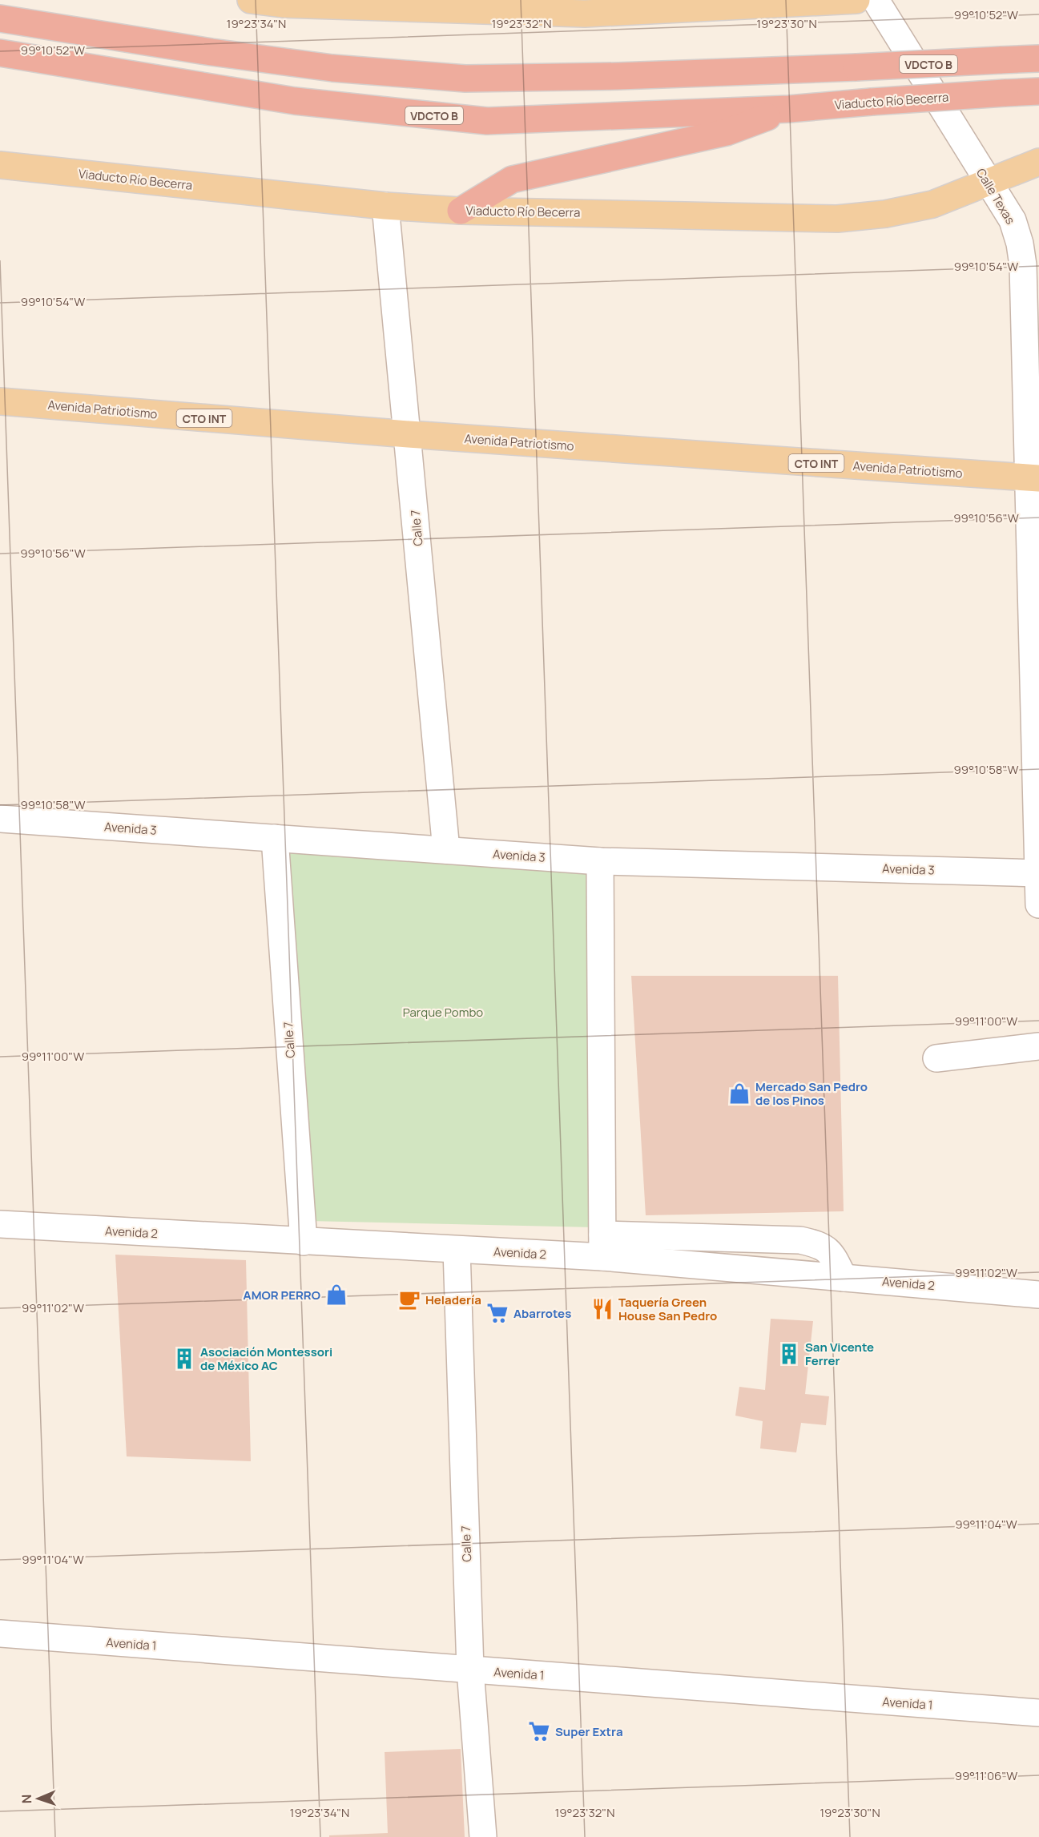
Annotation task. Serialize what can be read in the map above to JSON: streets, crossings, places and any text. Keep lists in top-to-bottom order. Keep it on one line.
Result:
{"streets":{"highway":["VDCTO B","Viaducto Río Becerra"],"main road":["Avenida Patriotismo","CTO INT"],"street":["Calle Texas","Calle 7","Avenida 3","Avenida 2","Avenida 1"]},"crossings":[["Viaducto Río Becerra","Calle Texas"],["Viaducto Río Becerra","Calle 7"],["Calle Texas","Avenida Patriotismo"],["Calle Texas","Avenida 3"],["Avenida Patriotismo","Calle 7"],["Calle 7","Avenida 3"],["Calle 7","Avenida 2"],["Calle 7","Avenida 1"]],"parks":["Parque Pombo"],"places":{"shop":["Mercado San Pedro de los Pinos","AMOR PERRO"],"cafe":["Heladería"],"restaurant":["Taquería Green House San Pedro"],"supermarket":["Abarrotes","Super Extra"],"building":["San Vicente Ferrer","Asociación Montessori de México AC"]},"north":"left","coordinates":["99°10'52\"W","19°23'34\"N","19°23'32\"N","19°23'30\"N","99°10'54\"W","99°10'56\"W","99°10'58\"W","99°11'00\"W","99°11'02\"W","99°11'04\"W","99°11'06\"W"]}
